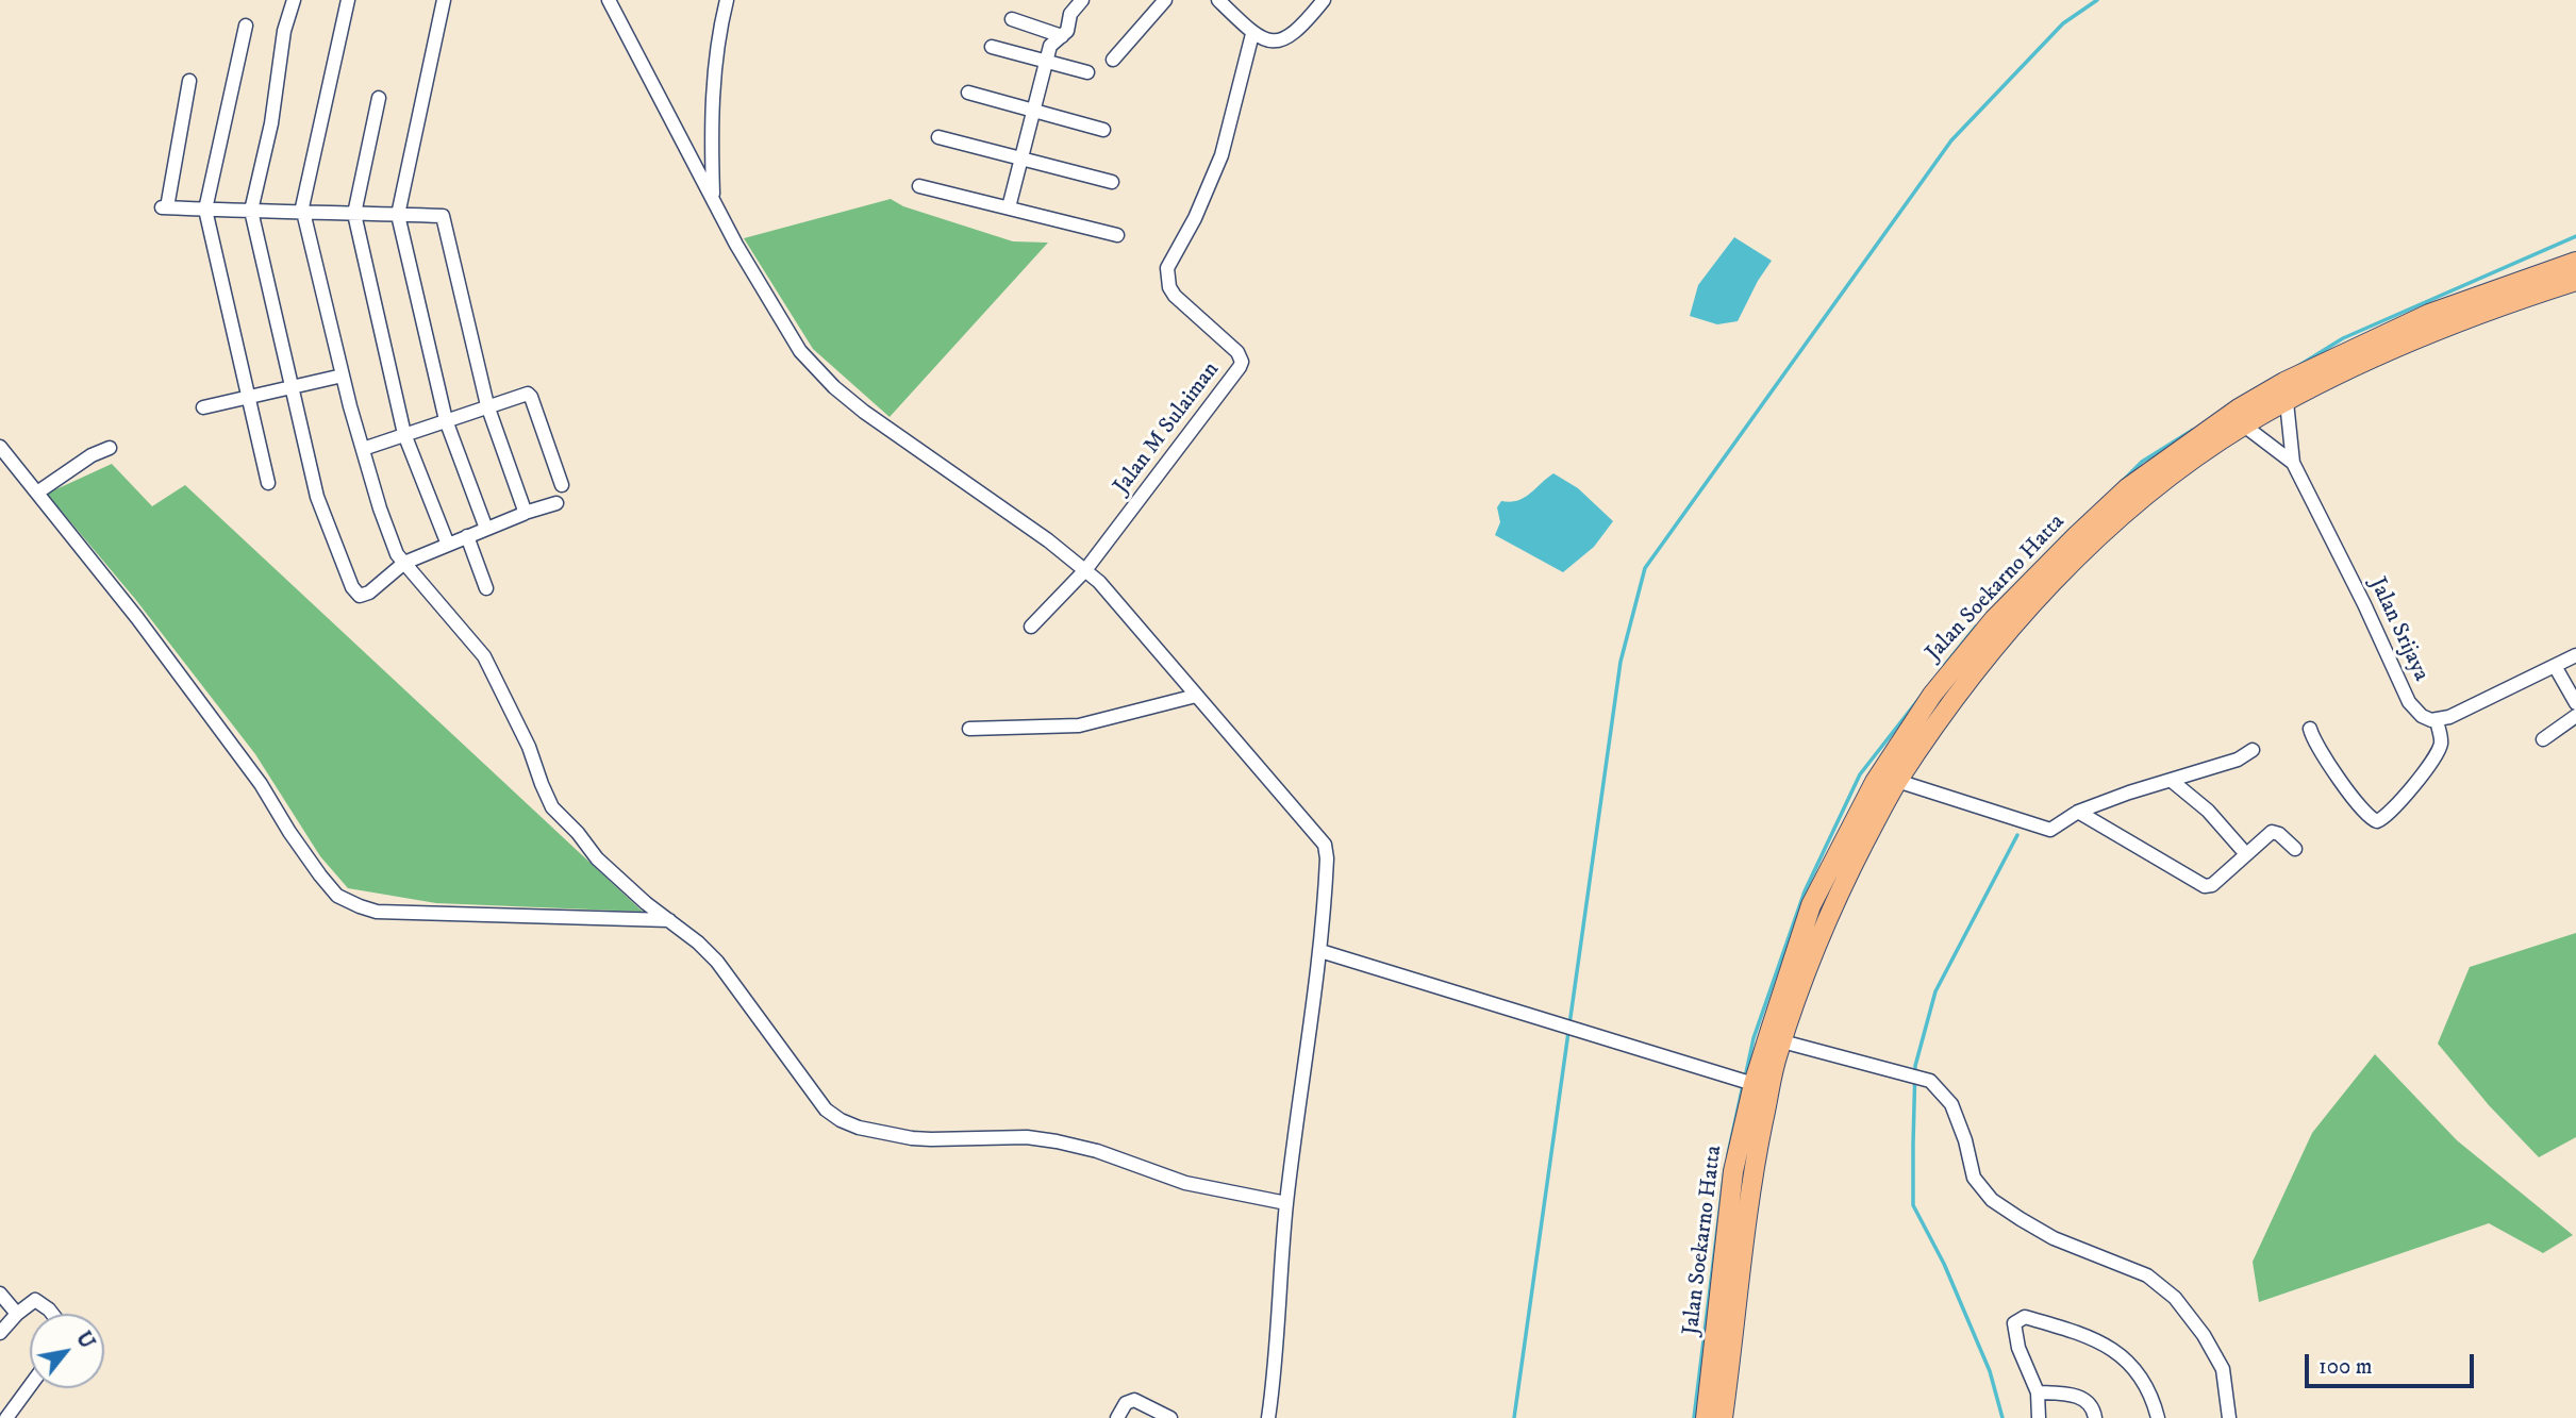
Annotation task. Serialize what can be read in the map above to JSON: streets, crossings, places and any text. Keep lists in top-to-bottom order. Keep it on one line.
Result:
{"streets":{"highway":["Jalan Soekarno Hatta"],"street":["Jalan M Sulaiman","Jalan Srijaya"]},"crossings":[["Jalan Soekarno Hatta","Jalan Srijaya"]],"scale_bar":"100 m","north":"top right"}
